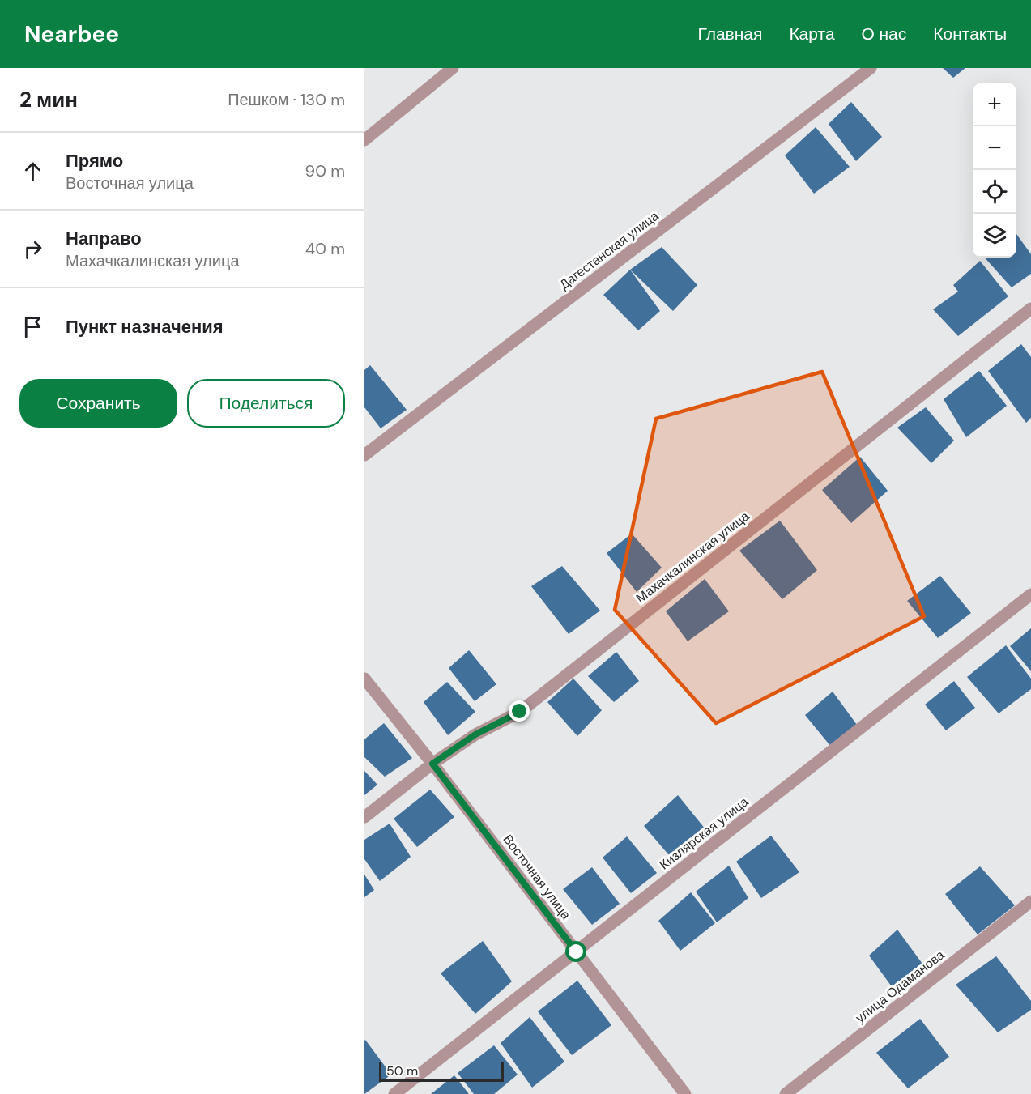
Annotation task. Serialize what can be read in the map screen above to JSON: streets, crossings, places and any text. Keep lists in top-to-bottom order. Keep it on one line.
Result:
{"streets":{"street":["Дагестанская улица","Махачкалинская улица","Кизлярская улица","Восточная улица","улица Одаманова"]},"crossings":[["Махачкалинская улица","Восточная улица"],["Кизлярская улица","Восточная улица"]],"scale_bar":"50 m","page":{"header":"Nearbee","nav":["Главная","Карта","О нас","Контакты"],"heading":["2 мин","Пешком · 130 m"],"map_buttons":["+","−"],"list":[["Прямо","Восточная улица","90 m"],["Направо","Махачкалинская улица","40 m"],"Пункт назначения"],"buttons":["Сохранить","Поделиться"],"scale":"50 m"}}
